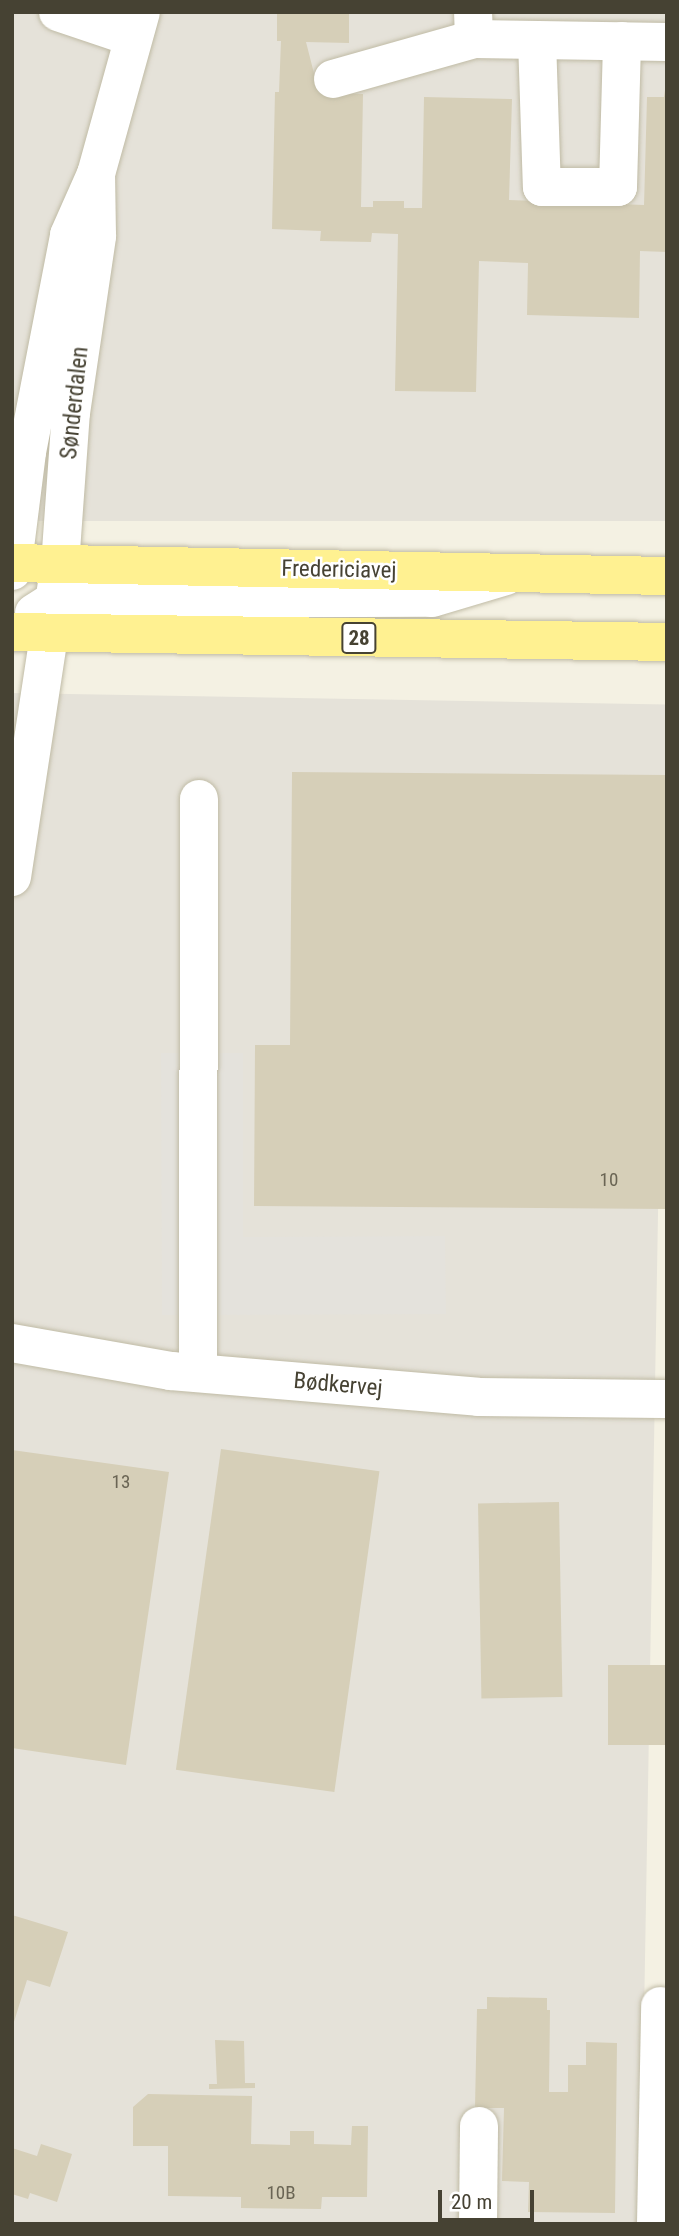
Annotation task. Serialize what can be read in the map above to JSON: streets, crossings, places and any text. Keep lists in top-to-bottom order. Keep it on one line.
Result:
{"streets":{"main road":["Fredericiavej","28"],"street":["Sønderdalen","Bødkervej"]},"crossings":[["Sønderdalen","Fredericiavej"]],"house_numbers":["10","13","10B"],"scale_bar":"20 m"}
